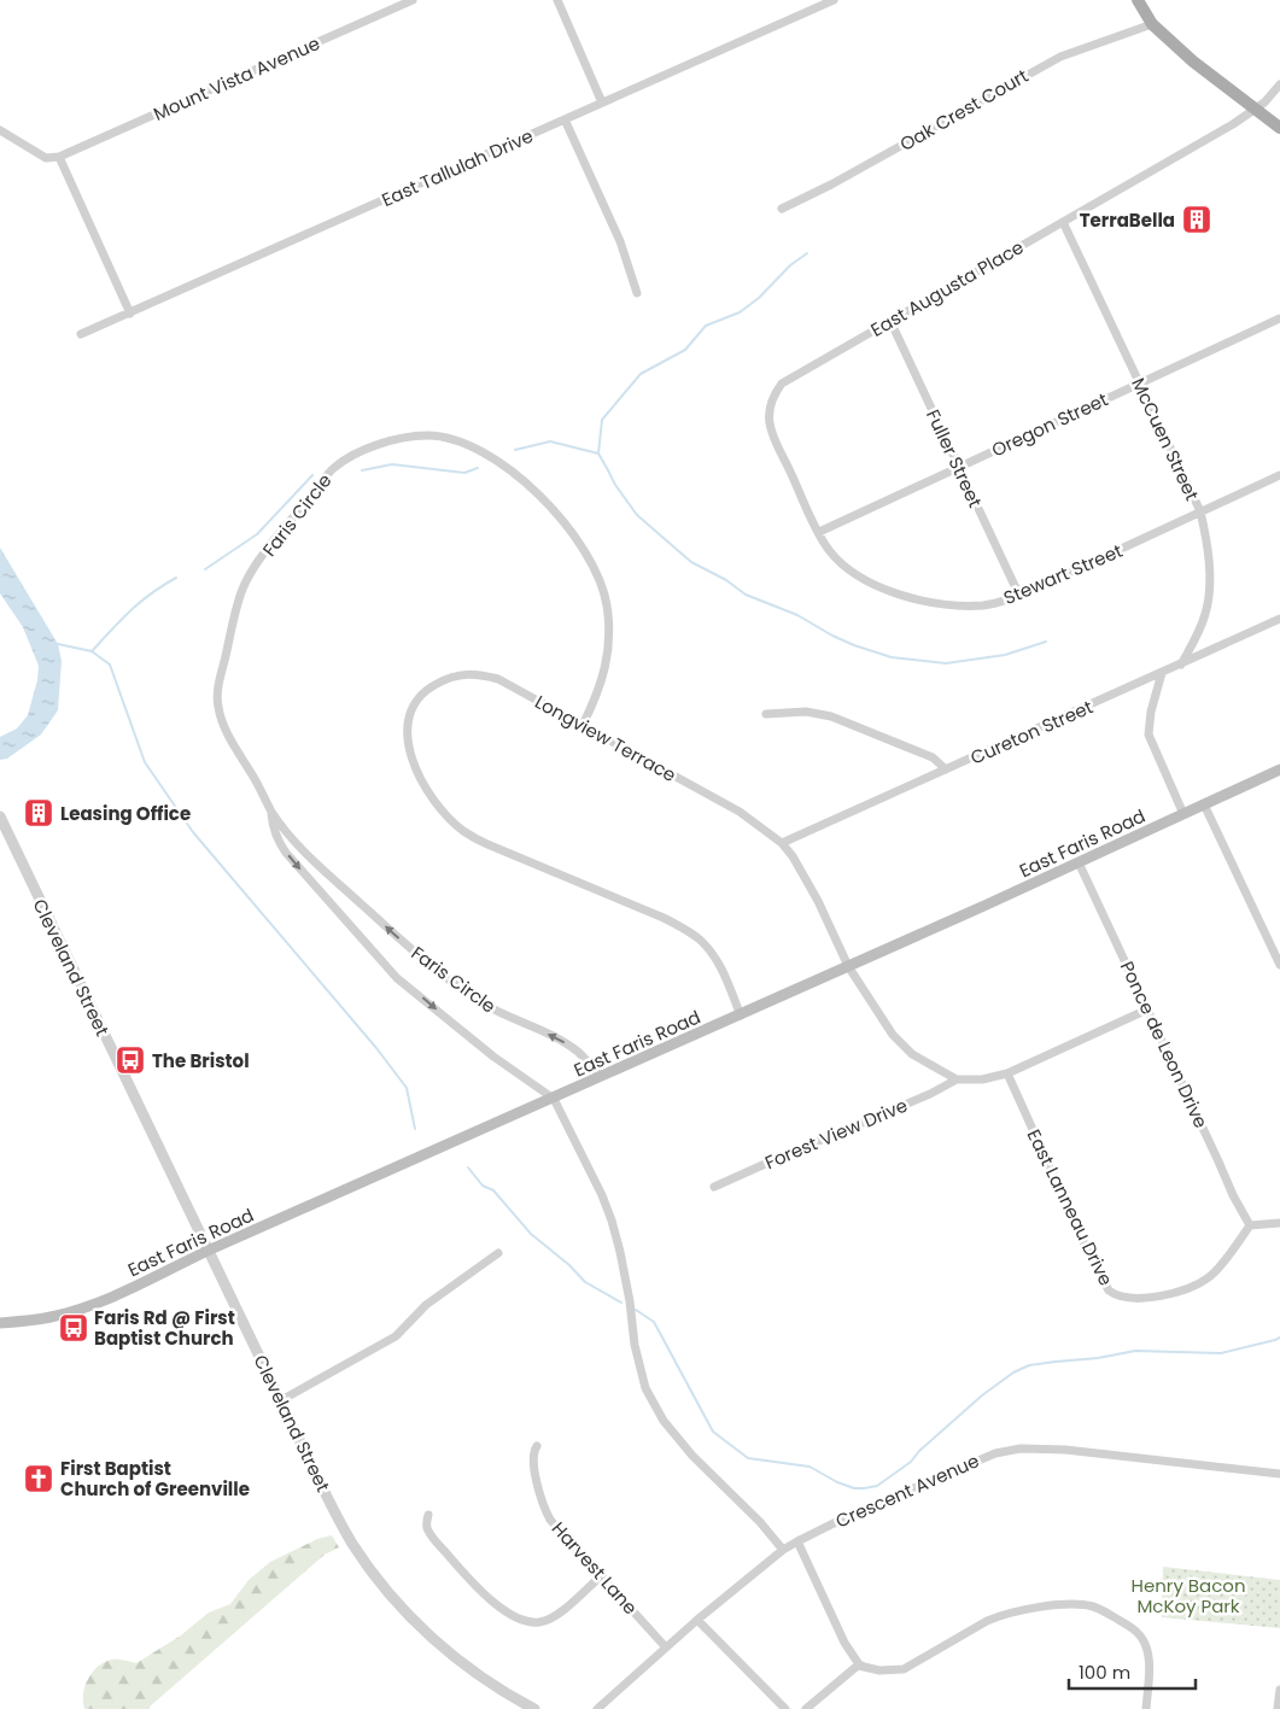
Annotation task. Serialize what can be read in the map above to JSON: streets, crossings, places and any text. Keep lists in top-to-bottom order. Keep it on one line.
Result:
{"streets":{"main road":["East Faris Road"],"street":["Mount Vista Avenue","Oak Crest Court","East Tallulah Drive","East Augusta Place","Oregon Street","McCuen Street","Fuller Street","Faris Circle","Stewart Street","Cureton Street","Longview Terrace","Cleveland Street","Ponce de Leon Drive","Forest View Drive","East Lanneau Drive","Crescent Avenue","Harvest Lane"]},"crossings":[["East Augusta Place","Oregon Street"],["East Augusta Place","McCuen Street"],["East Augusta Place","Fuller Street"],["East Augusta Place","Stewart Street"],["Oregon Street","McCuen Street"],["Oregon Street","Fuller Street"],["Oregon Street","Stewart Street"],["McCuen Street","Stewart Street"],["McCuen Street","Cureton Street"],["Fuller Street","Stewart Street"],["Faris Circle","Longview Terrace"],["Faris Circle","East Faris Road"],["Cureton Street","Longview Terrace"],["Longview Terrace","East Faris Road"],["Longview Terrace","Forest View Drive"],["East Faris Road","Cleveland Street"],["East Faris Road","Ponce de Leon Drive"],["Ponce de Leon Drive","East Lanneau Drive"],["Crescent Avenue","Harvest Lane"]],"parks":["Henry Bacon McKoy Park"],"places":{"building":["TerraBella","Leasing Office"],"bus stop":["The Bristol","Faris Rd @ First Baptist Church"],"church":["First Baptist Church of Greenville"]},"scale_bar":"100 m"}
